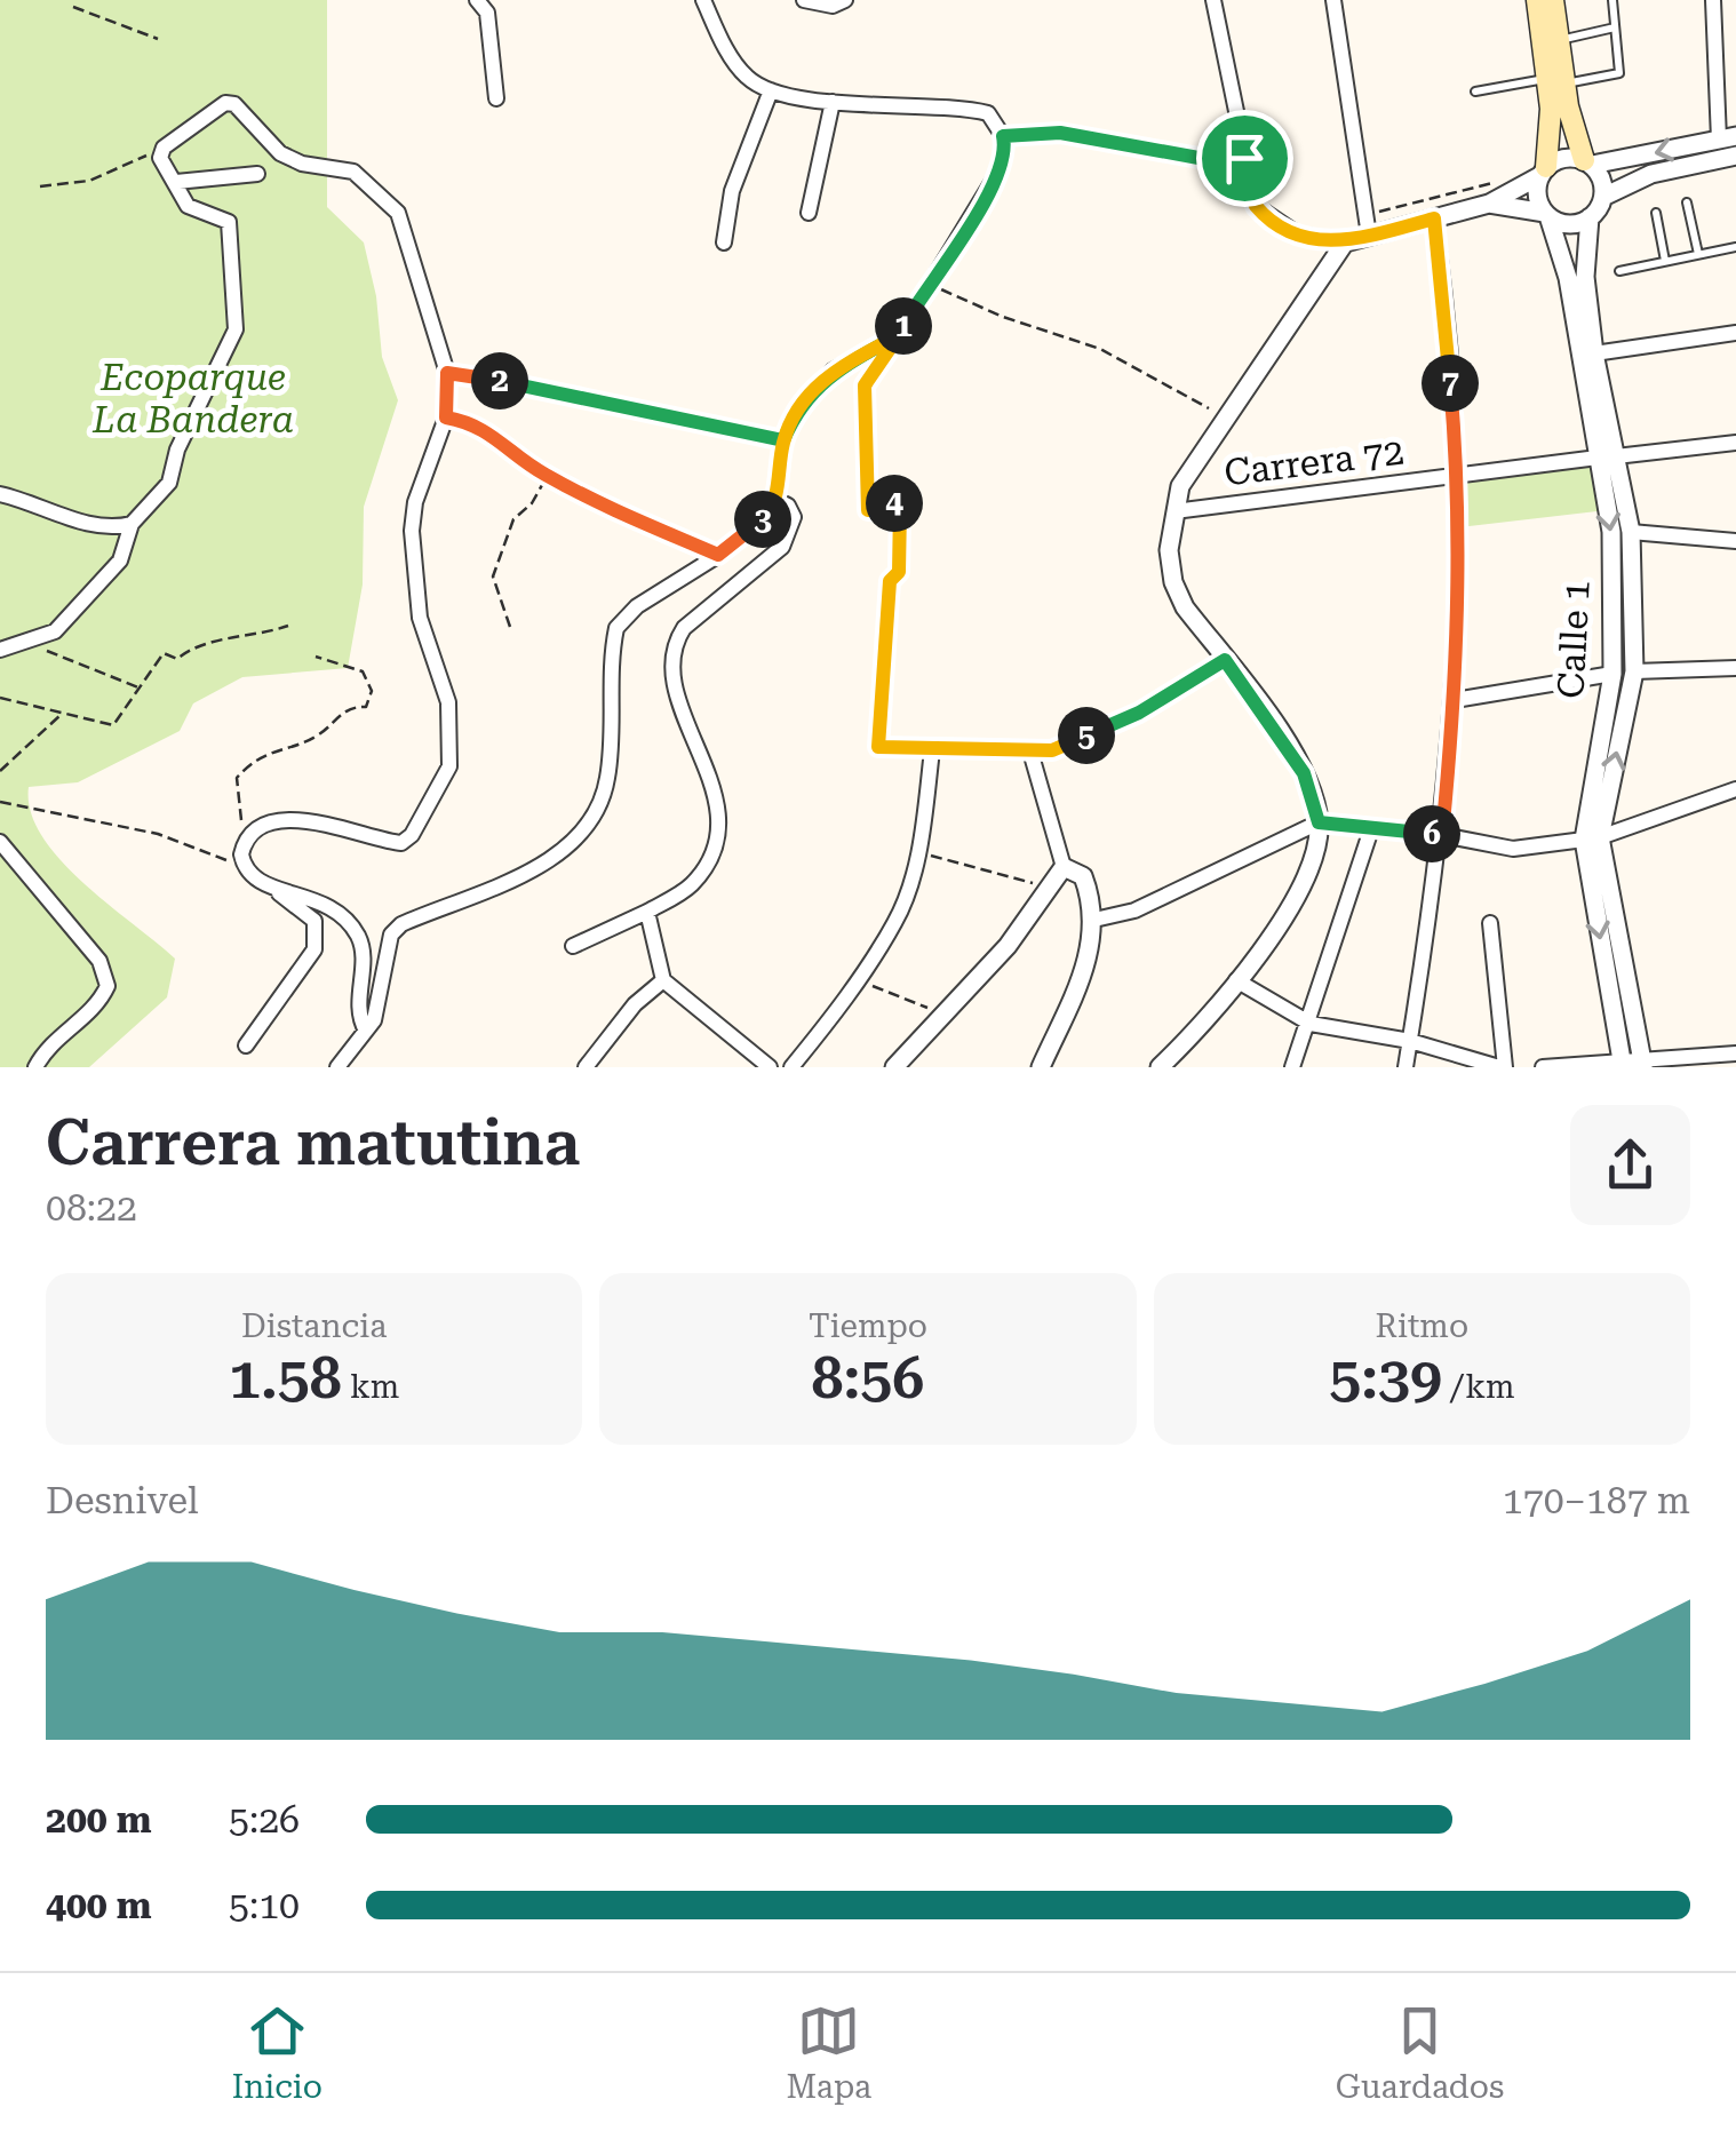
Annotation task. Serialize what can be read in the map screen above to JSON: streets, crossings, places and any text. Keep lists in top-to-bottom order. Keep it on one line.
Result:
{"streets":{"street":["Carrera 72","Calle 1"]},"crossings":[["Carrera 72","Calle 1"]],"parks":["Ecoparque La Bandera"],"page":{"pins":["1","2","7","4","3","5","6"],"heading":["Carrera matutina","08:22"],"stats":[["Distancia","1.58 km"],["Tiempo","8:56"],["Ritmo","5:39 /km"]],"chart":["Desnivel","170–187 m"],"list":[{"name":"200 m","note":"5:26"},{"name":"400 m","note":"5:10"}],"tabs":["Inicio","Mapa","Guardados"]}}
